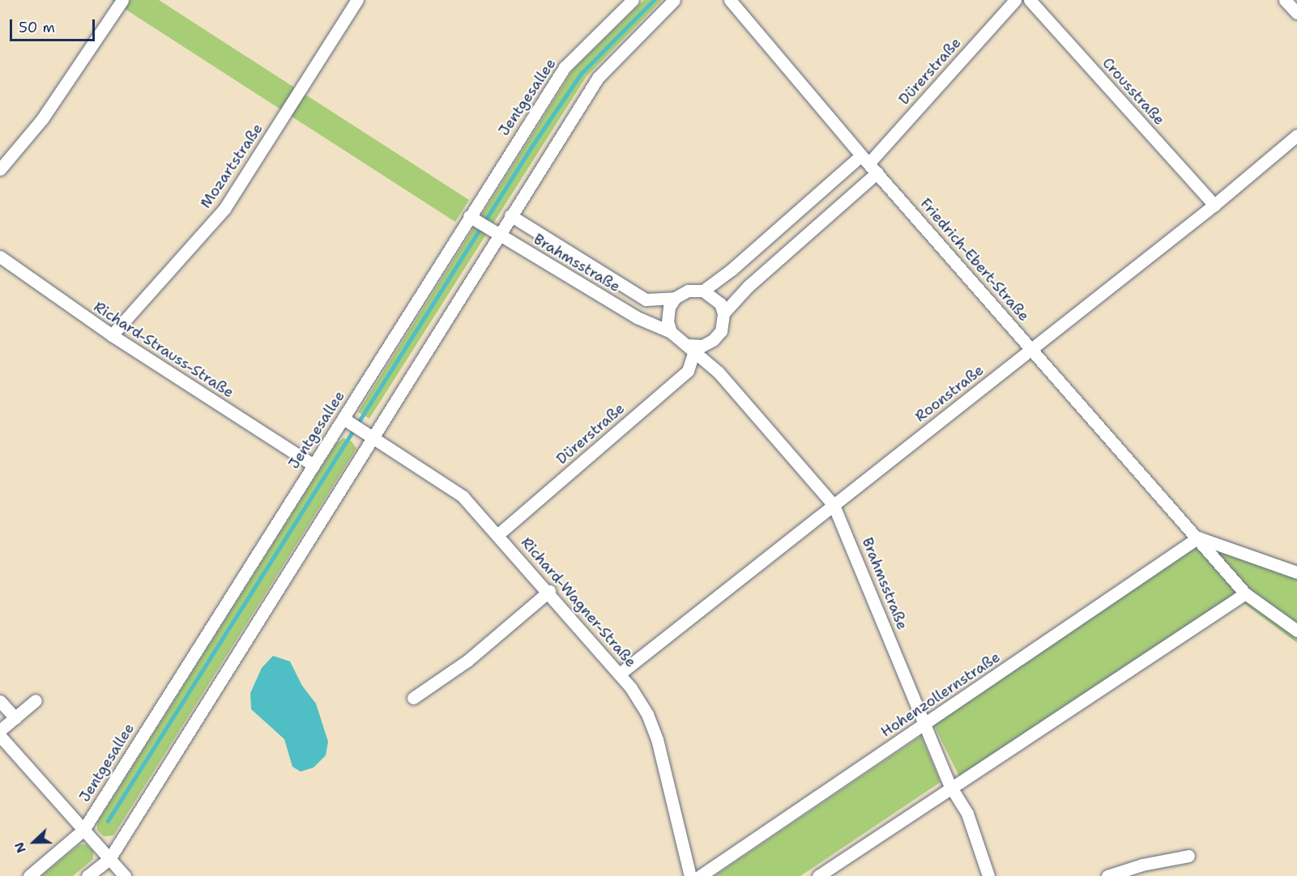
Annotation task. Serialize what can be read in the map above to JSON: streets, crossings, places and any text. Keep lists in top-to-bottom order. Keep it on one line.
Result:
{"streets":{"street":["Dürerstraße","Crousstraße","Jentgesallee","Mozartstraße","Friedrich-Ebert-Straße","Brahmsstraße","Richard-Strauss-Straße","Roonstraße","Richard-Wagner-Straße","Hohenzollernstraße"]},"crossings":[["Dürerstraße","Friedrich-Ebert-Straße"],["Dürerstraße","Brahmsstraße"],["Dürerstraße","Richard-Wagner-Straße"],["Crousstraße","Roonstraße"],["Jentgesallee","Brahmsstraße"],["Jentgesallee","Richard-Strauss-Straße"],["Jentgesallee","Richard-Wagner-Straße"],["Mozartstraße","Richard-Strauss-Straße"],["Friedrich-Ebert-Straße","Roonstraße"],["Friedrich-Ebert-Straße","Hohenzollernstraße"],["Brahmsstraße","Roonstraße"],["Brahmsstraße","Hohenzollernstraße"],["Roonstraße","Richard-Wagner-Straße"]],"scale_bar":"50 m","north":"left"}
